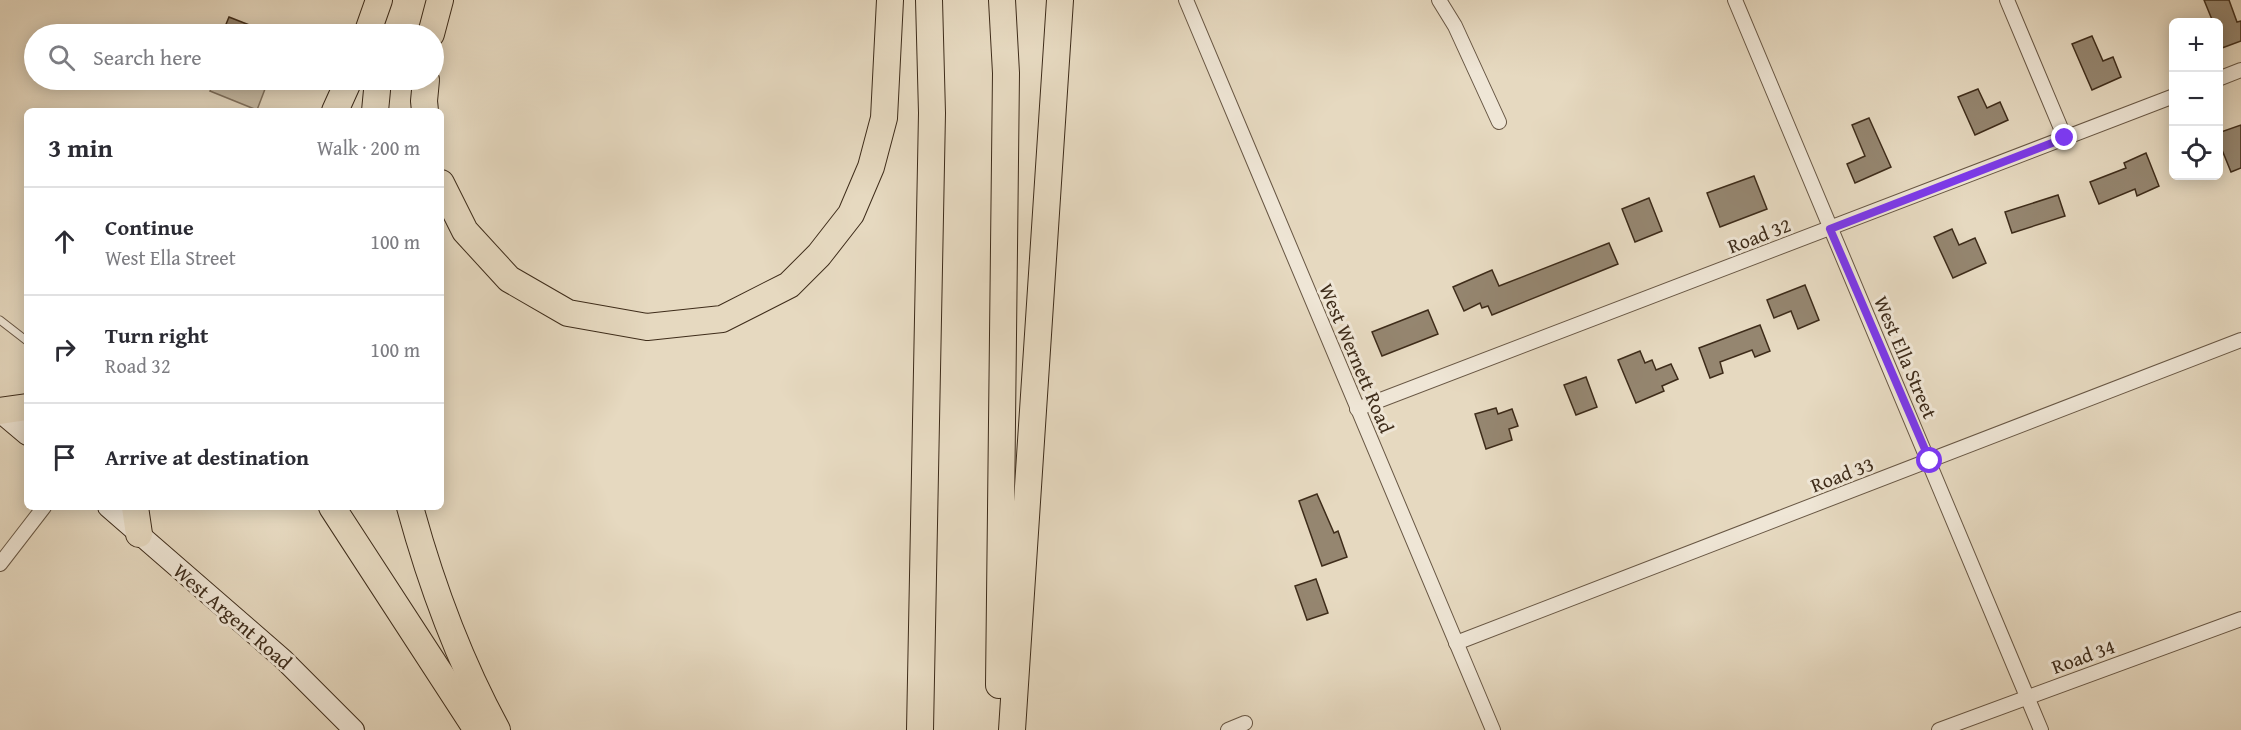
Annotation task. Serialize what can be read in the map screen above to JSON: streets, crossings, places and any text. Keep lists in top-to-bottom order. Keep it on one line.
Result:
{"streets":{"main road":["West Argent Road"],"street":["Road 32","West Ella Street","West Wernett Road","Road 33","Road 34"]},"crossings":[["Road 32","West Ella Street"],["Road 32","West Wernett Road"],["West Ella Street","Road 33"],["West Ella Street","Road 34"],["West Wernett Road","Road 33"]],"page":{"map_buttons":["+","−"],"search":"Search here","heading":["3 min","Walk · 200 m"],"list":[["Continue","West Ella Street","100 m"],["Turn right","Road 32","100 m"],"Arrive at destination"]}}
